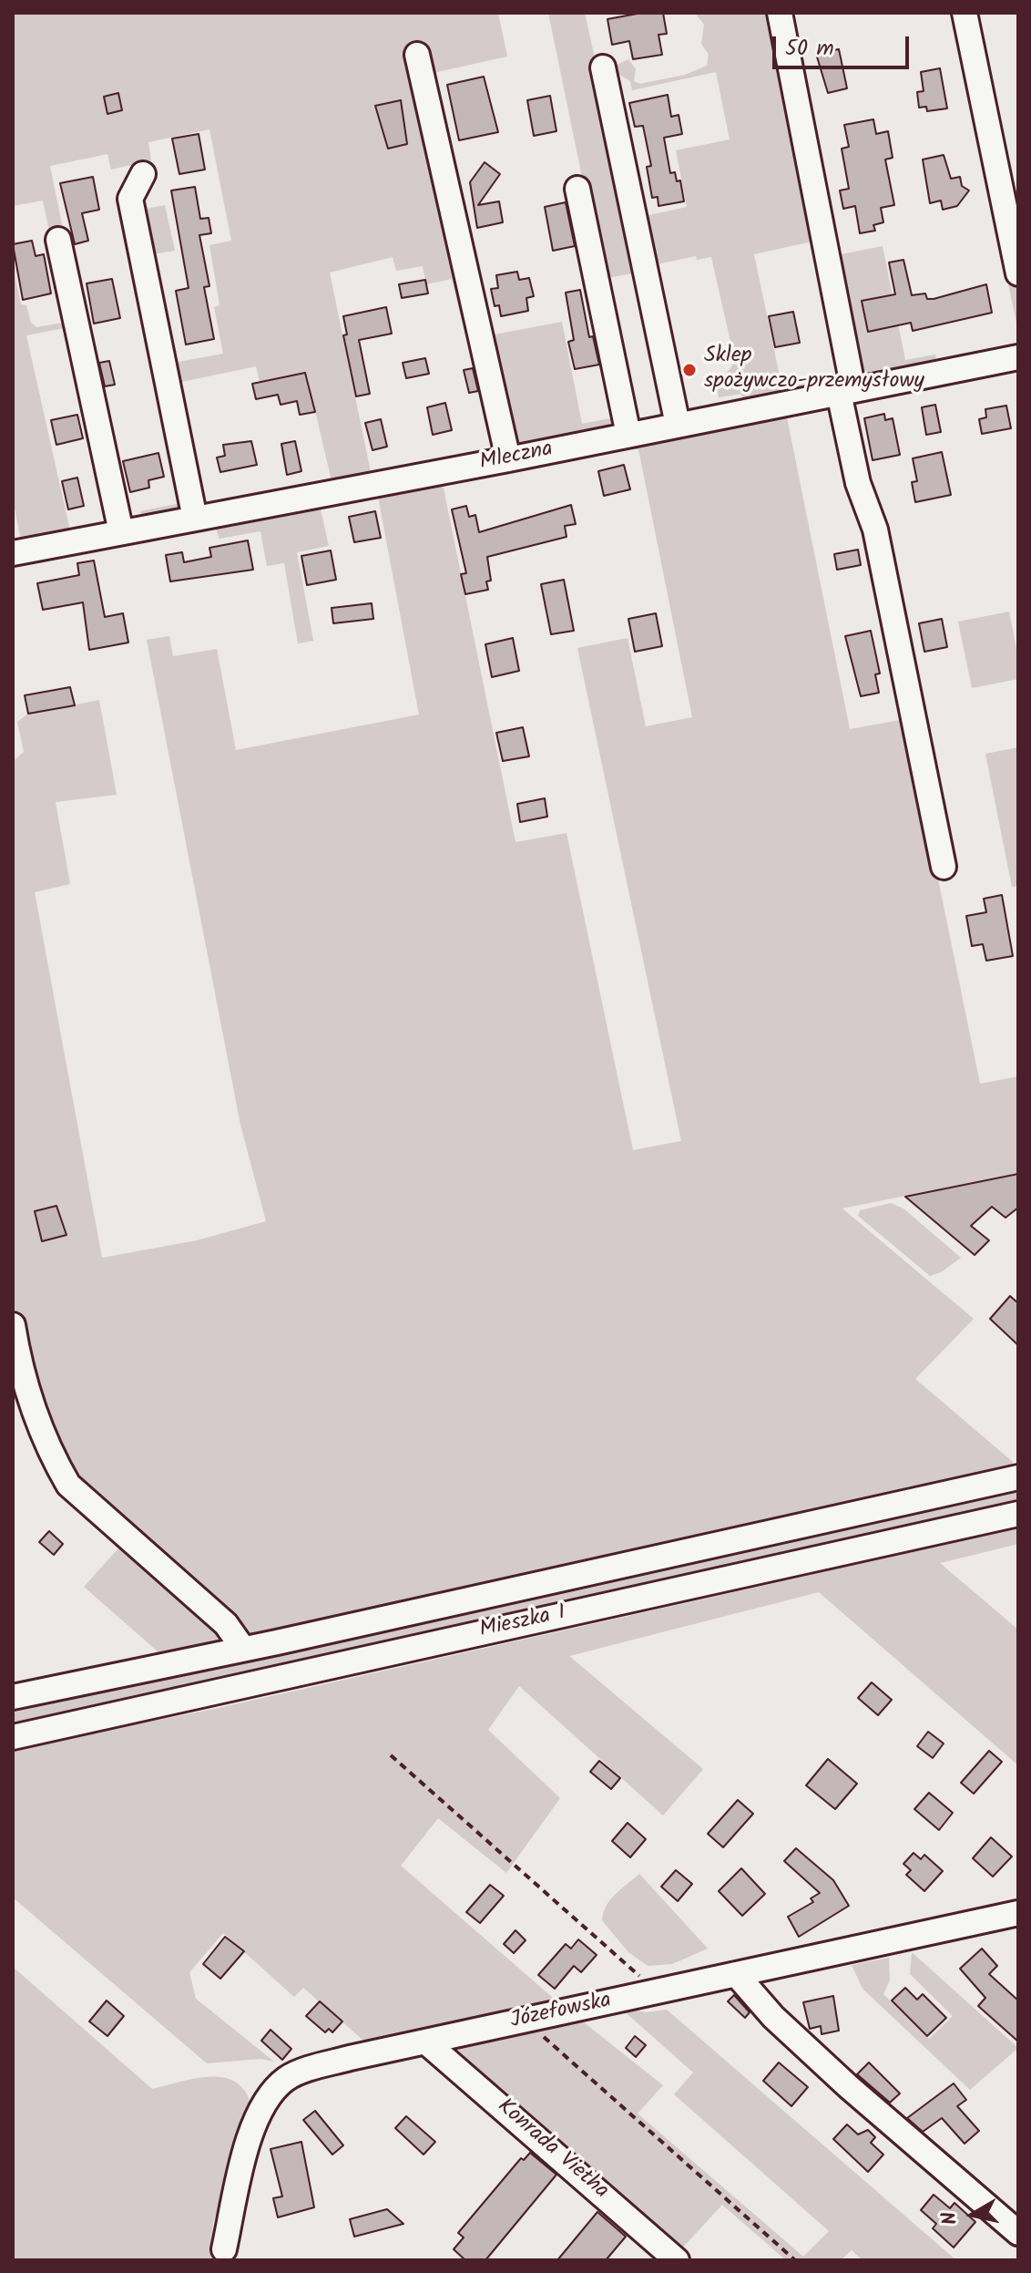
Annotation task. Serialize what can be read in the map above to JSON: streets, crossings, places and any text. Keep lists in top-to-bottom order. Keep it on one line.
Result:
{"streets":{"street":["Mleczna","Mieszka I","Józefowska","Konrada Vietha"]},"crossings":[["Józefowska","Konrada Vietha"]],"places":["Sklep spożywczo-przemysłowy"],"scale_bar":"50 m","north":"left"}
